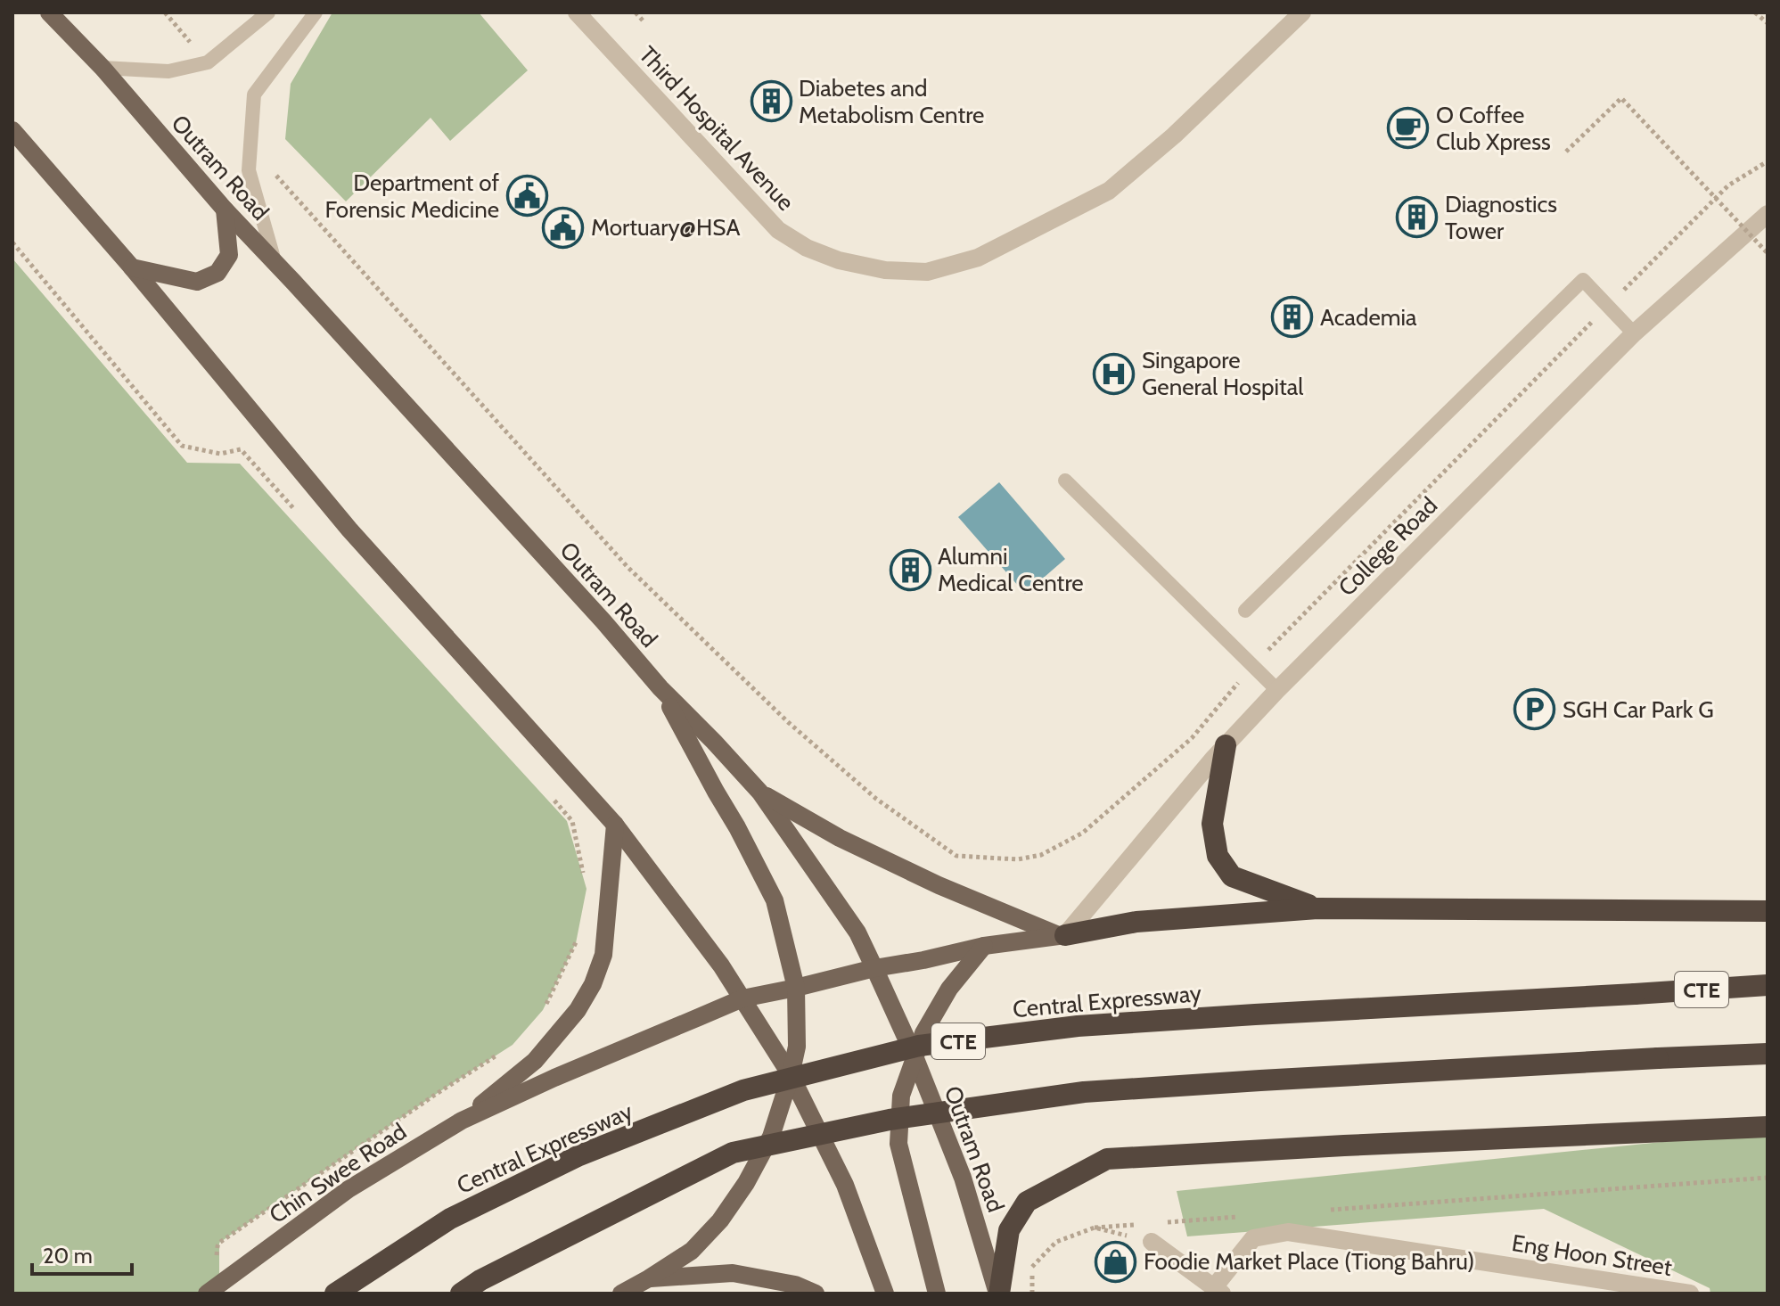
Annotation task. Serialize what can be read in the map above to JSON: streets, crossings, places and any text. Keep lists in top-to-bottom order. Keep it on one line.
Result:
{"streets":{"highway":["CTE","Central Expressway"],"main road":["Outram Road","Chin Swee Road"],"street":["Third Hospital Avenue","College Road","Eng Hoon Street"]},"places":{"building":["Diabetes and Metabolism Centre","Diagnostics Tower","Academia","Alumni Medical Centre"],"cafe":["O Coffee Club Xpress"],"public building":["Department of Forensic Medicine","Mortuary@HSA"],"hospital":["Singapore General Hospital"],"parking":["SGH Car Park G"],"shop":["Foodie Market Place (Tiong Bahru)"]},"scale_bar":"20 m"}
